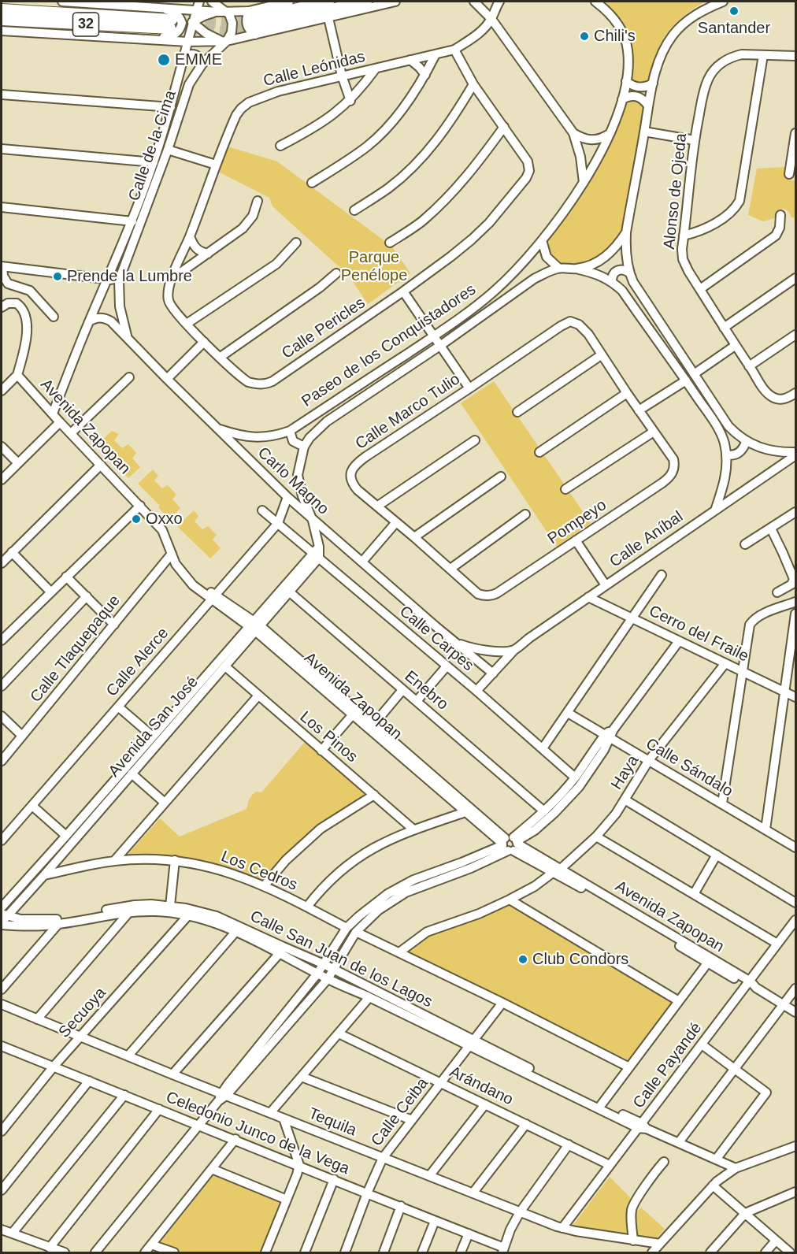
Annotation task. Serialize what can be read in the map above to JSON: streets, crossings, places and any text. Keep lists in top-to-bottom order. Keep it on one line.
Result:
{"streets":{"main road":["32"],"street":["Calle Leónidas","Calle de la Cima","Alonso de Ojeda","Calle Pericles","Paseo de los Conquistadores","Calle Marco Tulio","Avenida Zapopan","Carlo Magno","Pompeyo","Calle Aníbal","Cerro del Fraile","Calle Carpes","Calle Tlaquepaque","Calle Alerce","Enebro","Avenida San José","Los Pinos","Calle Sándalo","Haya","Los Cedros","Calle San Juan de los Lagos","Secuoya","Calle Payandé","Arándano","Calle Ceiba","Tequila","Celedonio Junco de la Vega"]},"crossings":[["Calle Leónidas","Calle Pericles"],["Calle de la Cima","Avenida Zapopan"],["Calle de la Cima","Carlo Magno"],["Paseo de los Conquistadores","Carlo Magno"],["Calle Marco Tulio","Pompeyo"],["Avenida Zapopan","Calle Tlaquepaque"],["Avenida Zapopan","Calle Alerce"],["Avenida Zapopan","Avenida San José"],["Avenida Zapopan","Haya"],["Avenida Zapopan","Calle Payandé"],["Carlo Magno","Calle Aníbal"],["Carlo Magno","Calle Alerce"],["Calle Aníbal","Cerro del Fraile"],["Calle Aníbal","Calle Carpes"],["Cerro del Fraile","Haya"],["Calle Carpes","Calle Alerce"],["Calle Carpes","Avenida San José"],["Enebro","Avenida San José"],["Avenida San José","Los Pinos"],["Avenida San José","Los Cedros"],["Avenida San José","Calle San Juan de los Lagos"],["Calle Sándalo","Haya"],["Calle San Juan de los Lagos","Secuoya"],["Calle San Juan de los Lagos","Calle Payandé"],["Calle San Juan de los Lagos","Calle Ceiba"],["Secuoya","Tequila"],["Secuoya","Celedonio Junco de la Vega"],["Calle Payandé","Arándano"],["Calle Payandé","Tequila"],["Arándano","Calle Ceiba"],["Calle Ceiba","Tequila"],["Calle Ceiba","Celedonio Junco de la Vega"]],"parks":["Parque Penélope"],"places":["Santander","Chili's","EMME","Prende la Lumbre","Oxxo","Club Condors"]}
